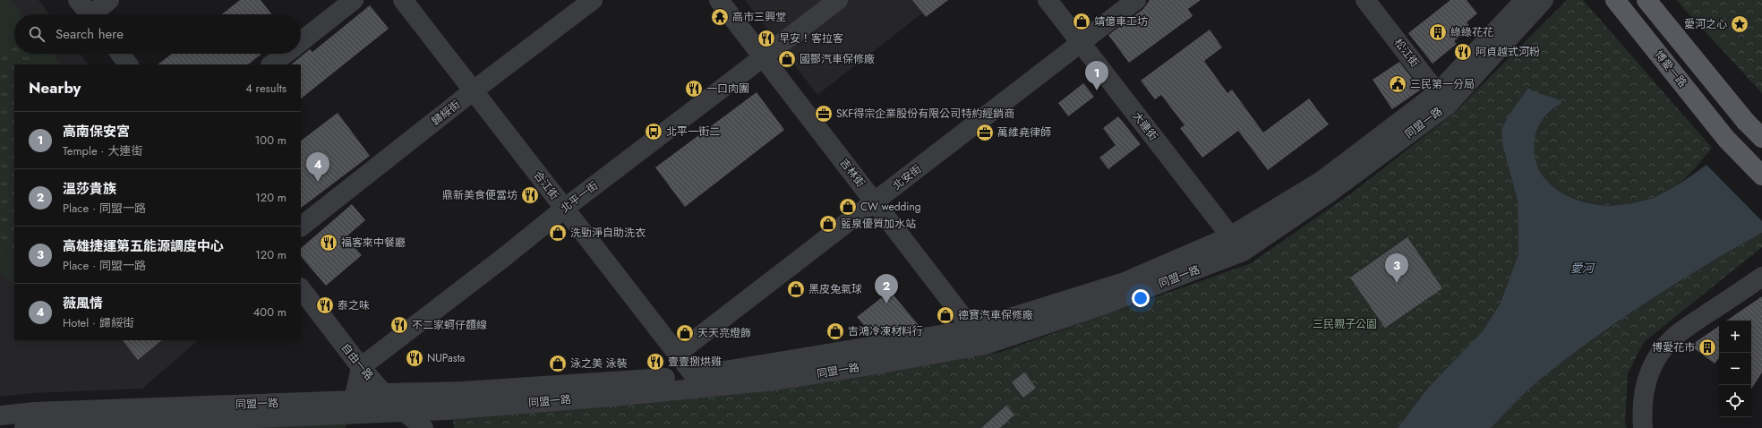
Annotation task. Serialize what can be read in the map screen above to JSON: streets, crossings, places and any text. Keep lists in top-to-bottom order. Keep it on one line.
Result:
{"streets":{"main road":["博愛一路"],"street":["松江街","歸綏街","同盟一路","大連街","吉林街","北安街","合江街","北平一街","自由一路"]},"crossings":[["松江街","同盟一路"],["歸綏街","合江街"],["同盟一路","大連街"],["同盟一路","吉林街"],["同盟一路","合江街"],["同盟一路","自由一路"],["大連街","北安街"],["吉林街","北安街"],["吉林街","北平一街"],["北安街","合江街"],["合江街","北平一街"],["北平一街","自由一路"]],"water":["愛河"],"parks":["三民親子公園"],"places":{"temple":["高市三興堂"],"shop":["靖億車工坊","國酆汽車保修廠","CW wedding","藍泉優質加水站","洗勁淨自助洗衣","黑皮兔氣球","德寶汽車保修廠","吉鴻冷凍材料行","天天亮燈飾","泳之美 泳裝"],"place":["愛河之心"],"building":["綠綠花花","博愛花市"],"restaurant":["早安！客拉客","阿貞越式河粉","一口肉團","鼎新美食便當坊","福客來中餐廳","泰之味","不二家蚵仔麵線","NUPasta","壹壹捌烘雞"],"public building":["三民第一分局"],"office":["SKF得宗企業股份有限公司特約經銷商","萬維堯律師"],"bus stop":["北平一街二"]},"page":{"search":"Search here","pins":["1","4","3","2"],"heading":["Nearby","4 results"],"list":[{"mark":"1","name":"高南保安宮","note":"Temple · 大連街","value":"100 m"},{"mark":"2","name":"溫莎貴族","note":"Place · 同盟一路","value":"120 m"},{"mark":"3","name":"高雄捷運第五能源調度中心","note":"Place · 同盟一路","value":"120 m"},{"mark":"4","name":"薇風情","note":"Hotel · 歸綏街","value":"400 m"}],"map_buttons":["+","−"]}}
